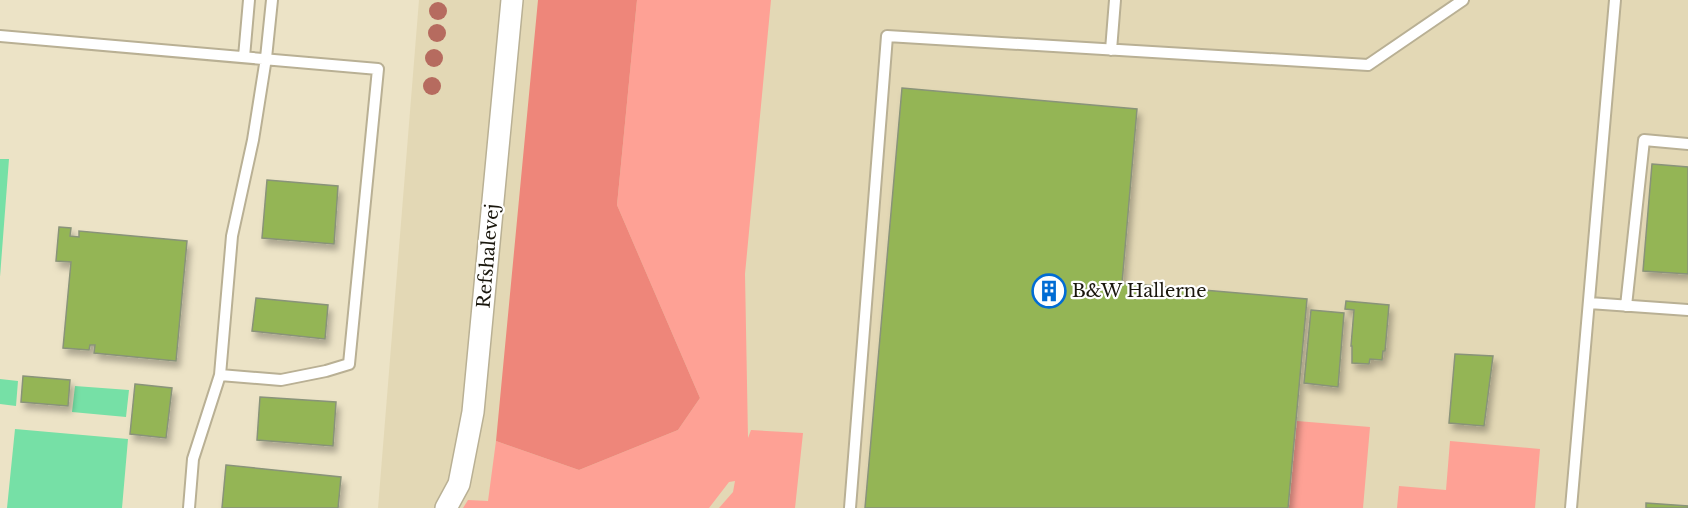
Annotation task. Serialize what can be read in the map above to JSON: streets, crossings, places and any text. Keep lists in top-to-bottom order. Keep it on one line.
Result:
{"streets":{"street":["Refshalevej"]},"places":{"building":["B&W Hallerne"]}}
